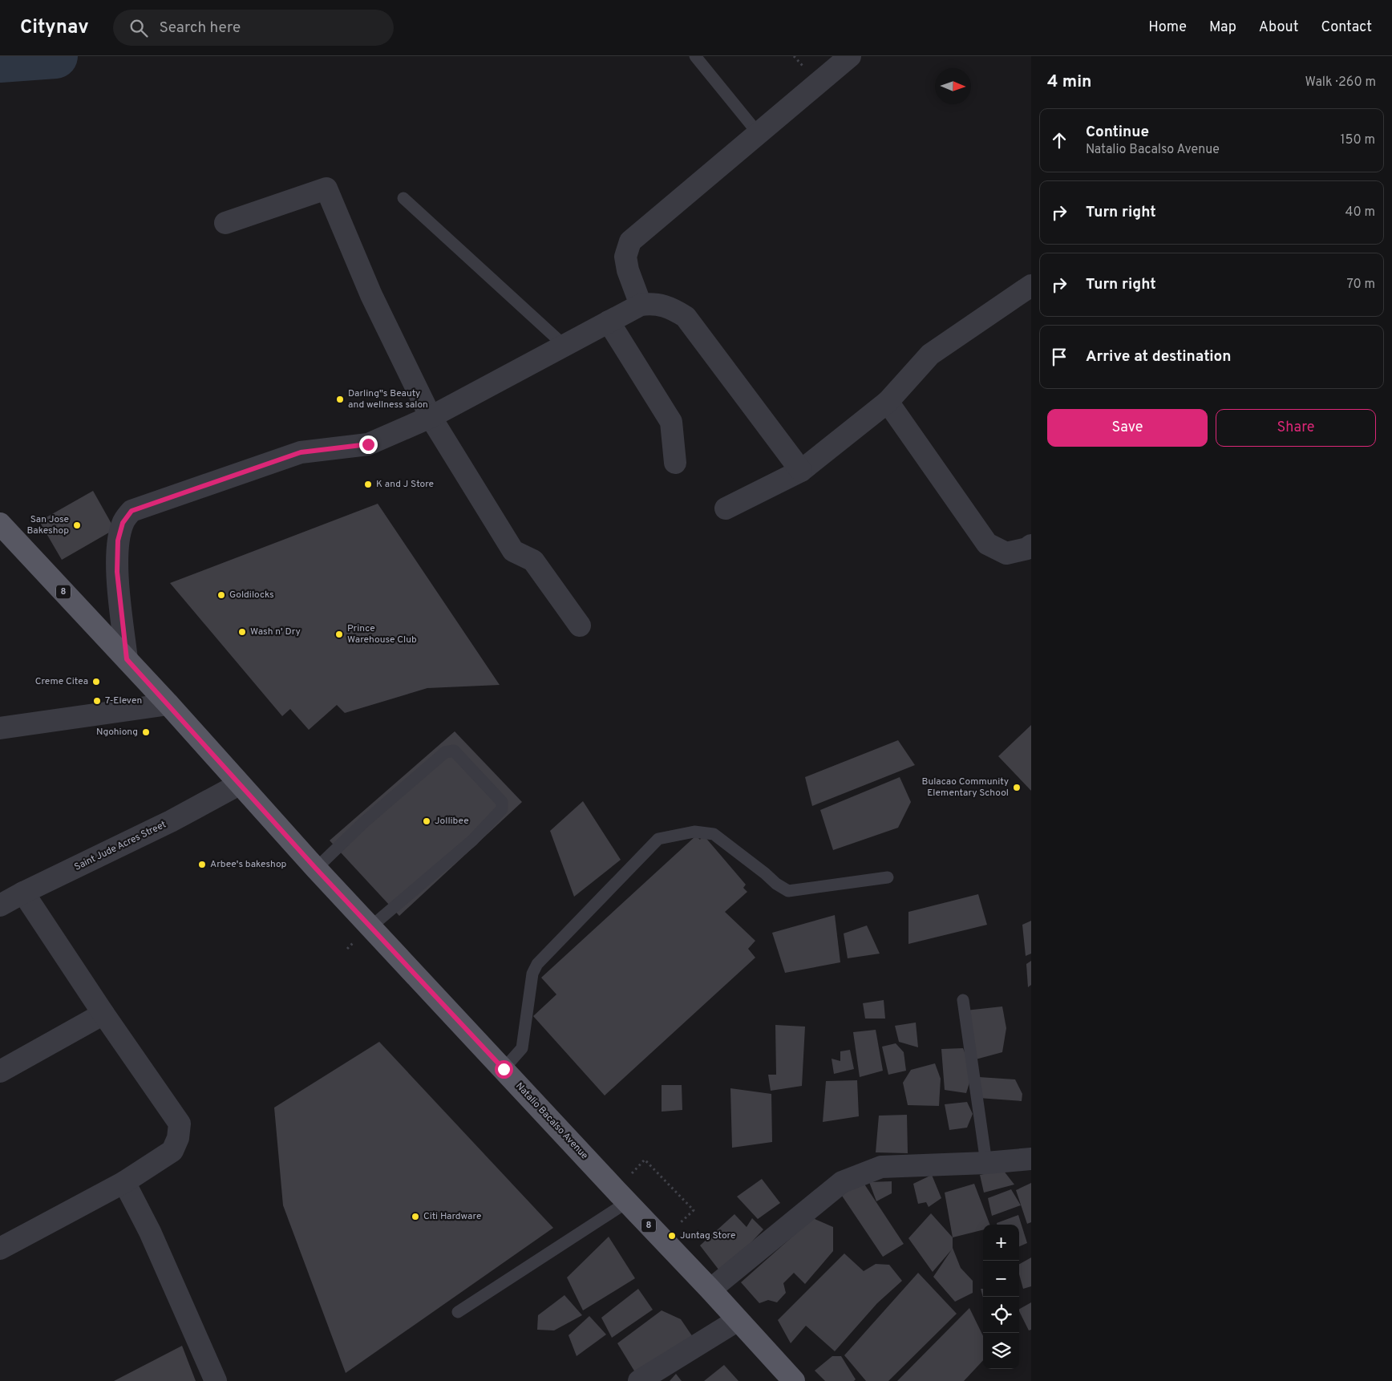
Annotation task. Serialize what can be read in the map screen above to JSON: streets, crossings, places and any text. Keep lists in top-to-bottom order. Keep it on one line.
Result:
{"streets":{"main road":["8","Natalio Bacalso Avenue"],"street":["Saint Jude Acres Street"]},"crossings":[["Saint Jude Acres Street","Natalio Bacalso Avenue"]],"places":["Darling\"s Beauty and wellness salon","K and J Store","San Jose Bakeshop","Goldilocks","Wash n' Dry","Prince Warehouse Club","Creme Citea","7-Eleven","Ngohiong","Bulacao Community Elementary School","Jollibee","Arbee's bakeshop","Citi Hardware","Juntag Store"],"north":"right","page":{"header":"Citynav","search":"Search here","nav":["Home","Map","About","Contact"],"heading":["4 min","Walk · 260 m"],"list":[["Continue","Natalio Bacalso Avenue","150 m"],["Turn right","40 m"],["Turn right","70 m"],"Arrive at destination"],"buttons":["Save","Share"],"map_buttons":["+","−"]}}
